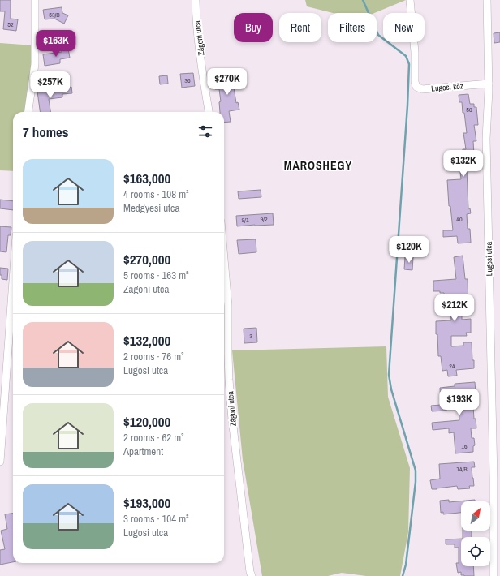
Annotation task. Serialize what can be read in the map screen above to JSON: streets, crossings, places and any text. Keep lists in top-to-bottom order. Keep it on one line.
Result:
{"streets":{"street":["Zágoni utca","Lugosi köz","Lugosi utca"]},"crossings":[["Lugosi köz","Lugosi utca"]],"districts":["MAROSHEGY"],"house_numbers":["53/B","52","36","50","9/2","40","9/1","3","24","16","14/B"],"north":"top right","page":{"chip":["Buy","Rent","Filters","New"],"price":["$163K","$270K","$257K","$132K","$120K","$212K","$193K"],"heading":"7 homes","list":[{"name":"$163,000","note":"4 rooms · 108 m² · Medgyesi utca"},{"name":"$270,000","note":"5 rooms · 163 m² · Zágoni utca"},{"name":"$132,000","note":"2 rooms · 76 m² · Lugosi utca"},{"name":"$120,000","note":"2 rooms · 62 m² · Apartment"},{"name":"$193,000","note":"3 rooms · 104 m² · Lugosi utca"}]}}
